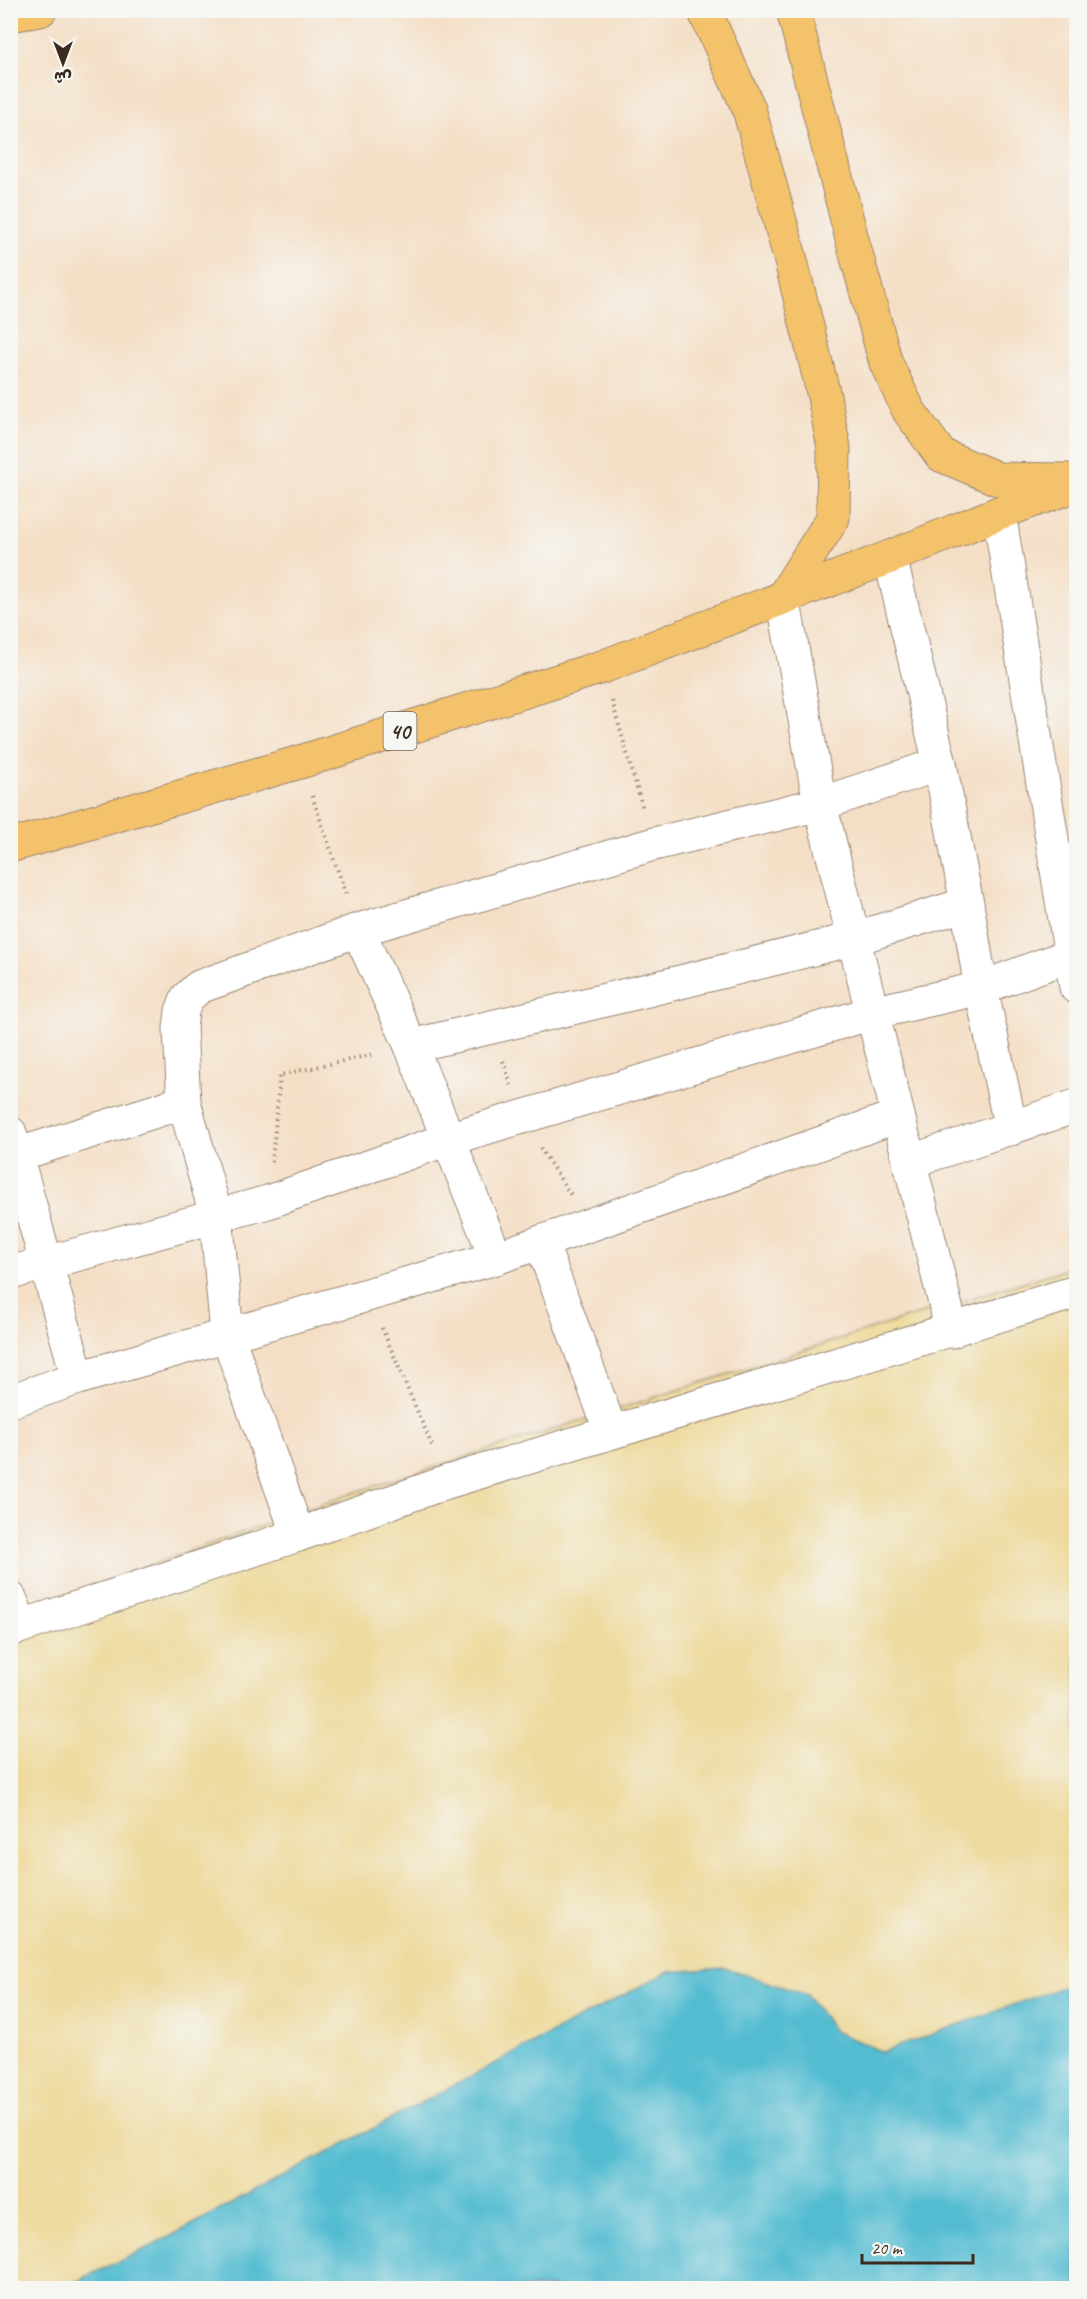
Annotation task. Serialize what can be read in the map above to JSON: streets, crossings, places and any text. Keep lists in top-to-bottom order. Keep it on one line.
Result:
{"streets":{"highway":["40"]},"scale_bar":"20 m","north":"bottom"}
